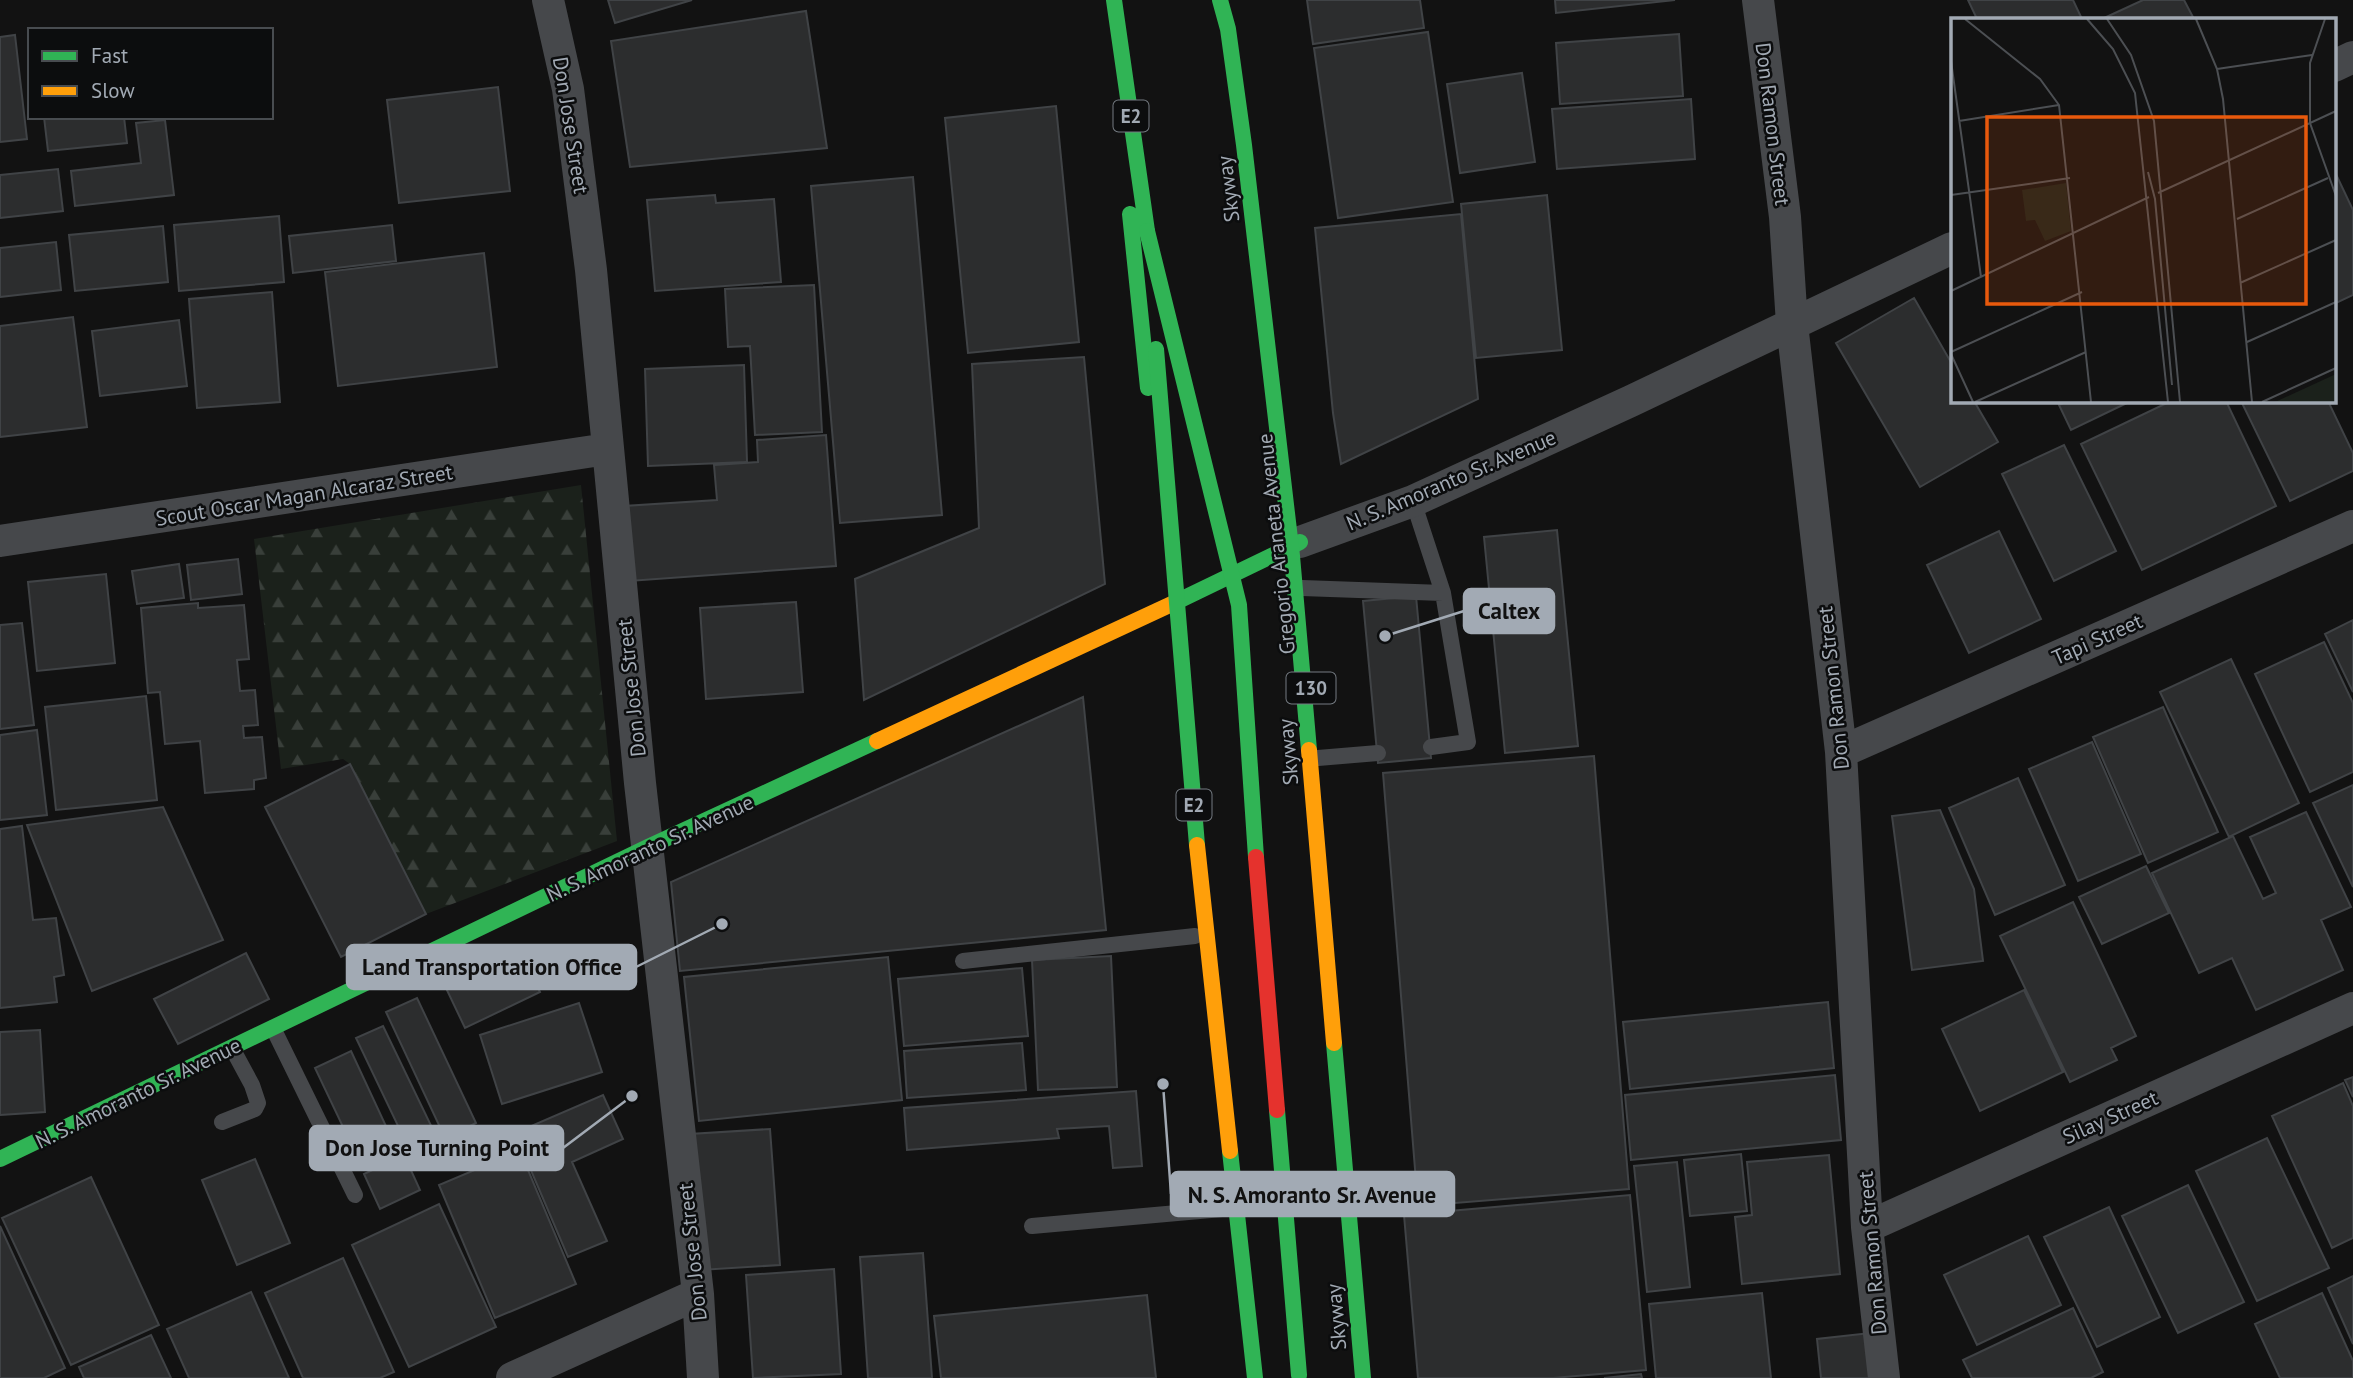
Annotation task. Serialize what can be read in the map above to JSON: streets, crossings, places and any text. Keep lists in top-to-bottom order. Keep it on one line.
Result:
{"streets":{"main road":["E2","Skyway","N. S. Amoranto Sr. Avenue","Gregorio Araneta Avenue","130"],"street":["Don Ramon Street","Don Jose Street","Scout Oscar Magan Alcaraz Street","Tapi Street","Silay Street"]},"crossings":[["Don Ramon Street","N. S. Amoranto Sr. Avenue"],["Don Ramon Street","Tapi Street"],["Don Ramon Street","Silay Street"],["Don Jose Street","N. S. Amoranto Sr. Avenue"],["Don Jose Street","Scout Oscar Magan Alcaraz Street"],["N. S. Amoranto Sr. Avenue","Gregorio Araneta Avenue"]],"places":["Caltex","Land Transportation Office","N. S. Amoranto Sr. Avenue","Don Jose Turning Point"],"legend":["Fast","Slow"]}
